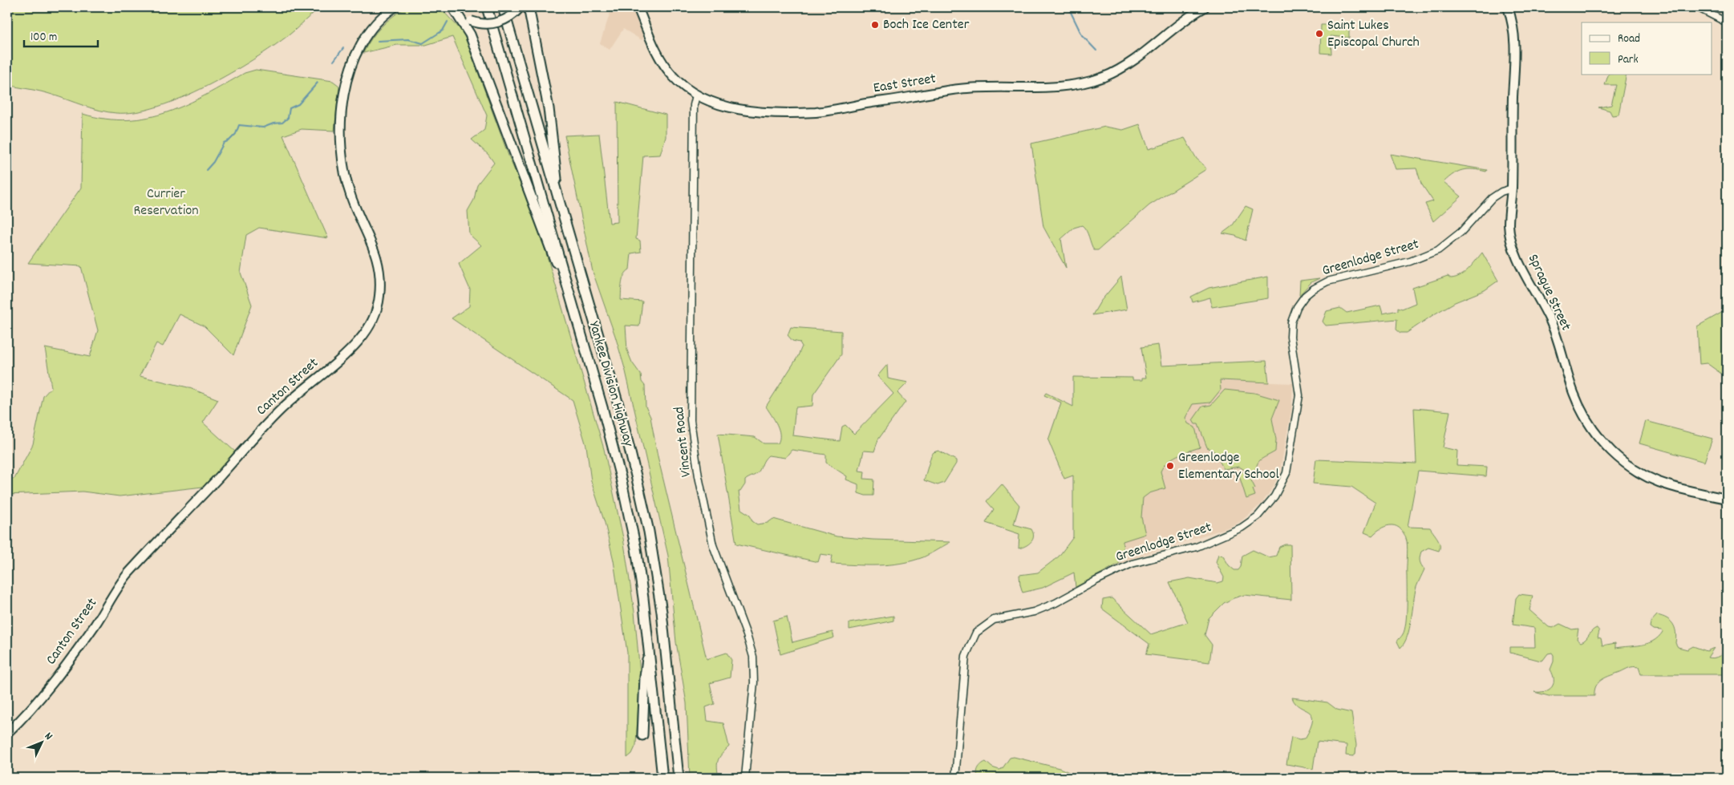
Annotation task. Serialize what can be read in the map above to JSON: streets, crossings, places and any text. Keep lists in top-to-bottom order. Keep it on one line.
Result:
{"streets":{"highway":["Yankee Division Highway"],"main road":["East Street","Sprague Street","Canton Street"],"street":["Greenlodge Street","Vincent Road"]},"crossings":[["East Street","Vincent Road"],["Greenlodge Street","Sprague Street"]],"parks":["Currier Reservation"],"places":["Boch Ice Center","Saint Lukes Episcopal Church","Greenlodge Elementary School"],"legend":["Road","Park"],"scale_bar":"100 m","north":"top right"}
